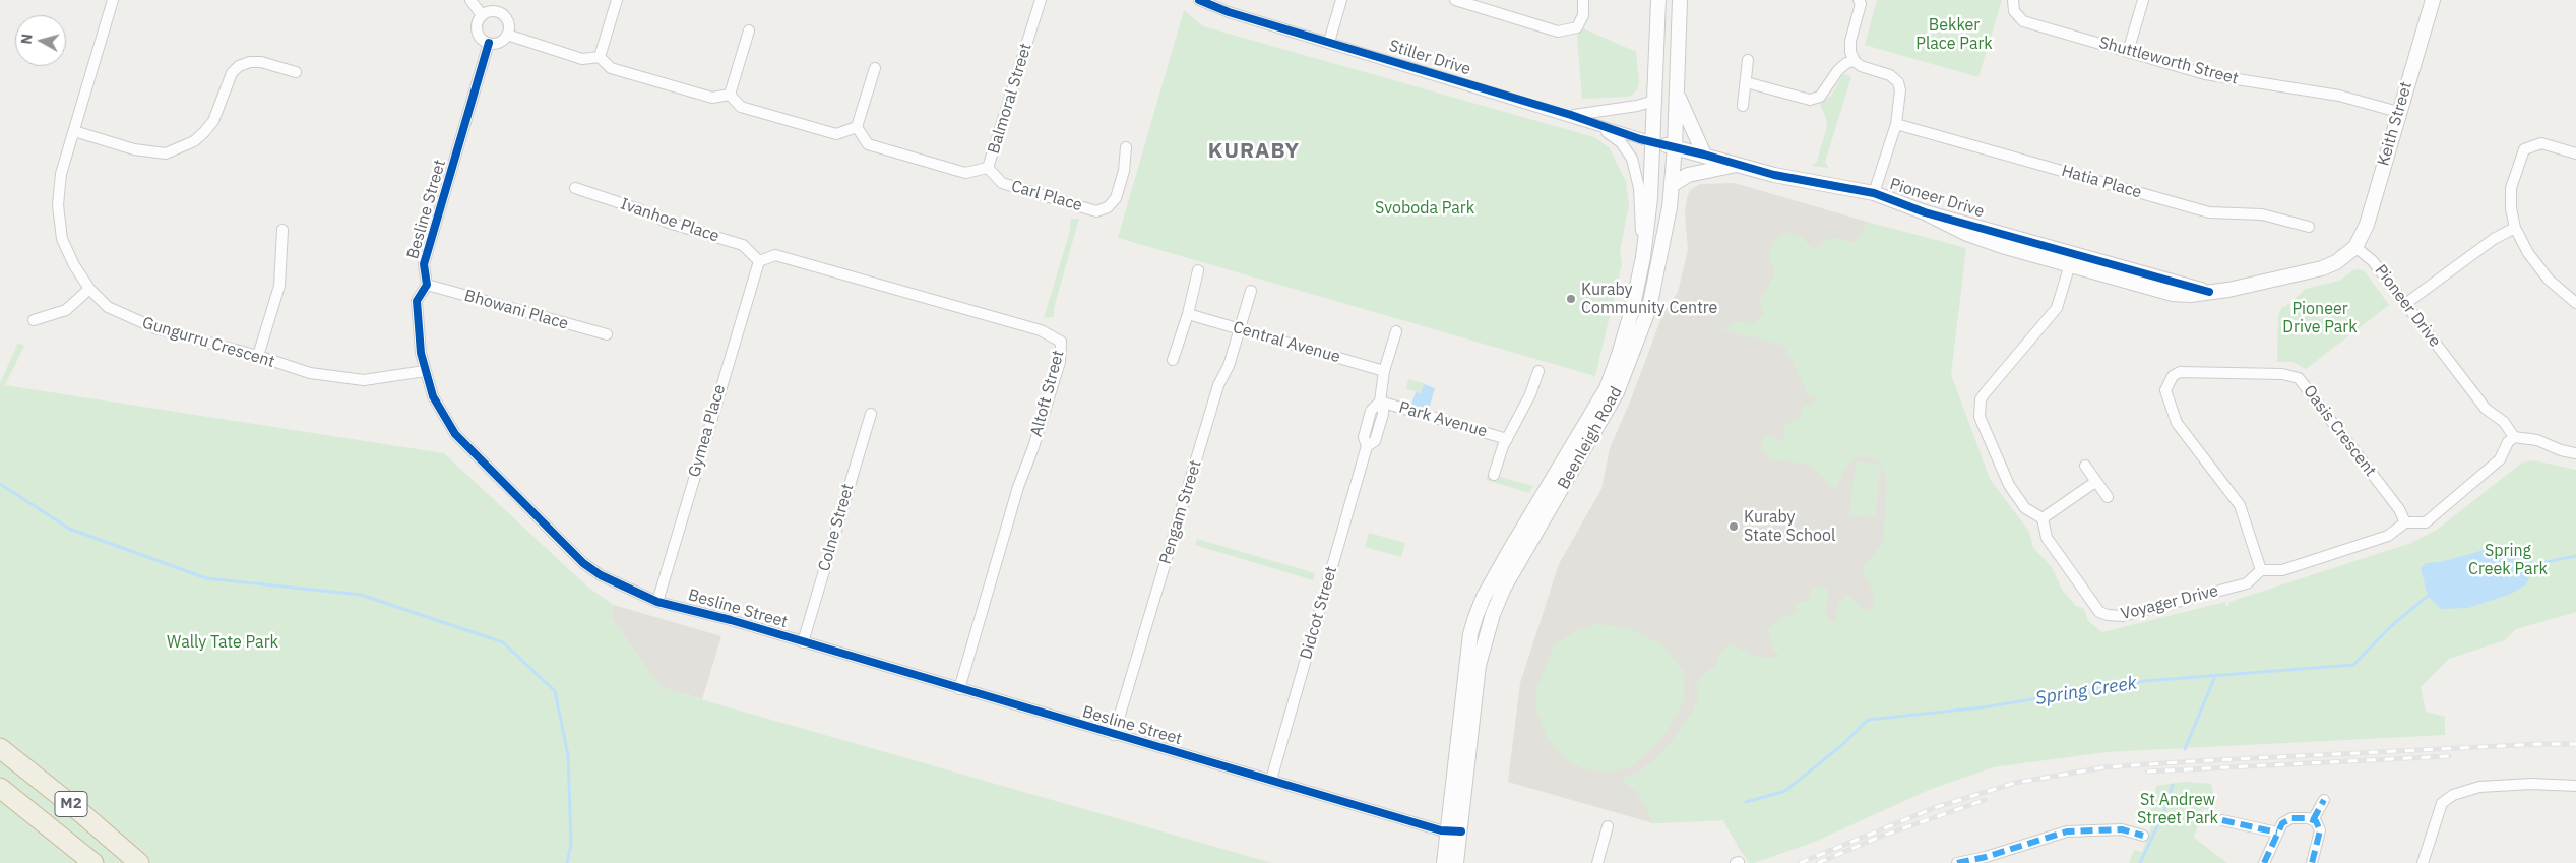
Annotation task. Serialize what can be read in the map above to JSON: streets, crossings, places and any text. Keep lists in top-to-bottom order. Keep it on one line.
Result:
{"streets":{"highway":["M2"],"main road":["Keith Street","Pioneer Drive","Beenleigh Road"],"street":["Stiller Drive","Shuttleworth Street","Balmoral Street","Hatia Place","Carl Place","Besline Street","Ivanhoe Place","Bhowani Place","Gungurru Crescent","Central Avenue","Altoft Street","Park Avenue","Gymea Place","Oasis Crescent","Pengam Street","Colne Street","Voyager Drive","Didcot Street"]},"crossings":[["Stiller Drive","Pioneer Drive"],["Stiller Drive","Beenleigh Road"],["Shuttleworth Street","Keith Street"],["Balmoral Street","Carl Place"],["Keith Street","Pioneer Drive"],["Pioneer Drive","Beenleigh Road"],["Besline Street","Bhowani Place"],["Besline Street","Gungurru Crescent"],["Besline Street","Altoft Street"],["Besline Street","Gymea Place"],["Besline Street","Beenleigh Road"],["Besline Street","Pengam Street"],["Besline Street","Colne Street"],["Besline Street","Didcot Street"],["Ivanhoe Place","Altoft Street"],["Ivanhoe Place","Gymea Place"],["Central Avenue","Pengam Street"],["Central Avenue","Didcot Street"],["Altoft Street","Gymea Place"],["Park Avenue","Didcot Street"],["Oasis Crescent","Voyager Drive"]],"districts":["KURABY"],"water":["Spring Creek"],"parks":["Bekker Place Park","Svoboda Park","Pioneer Drive Park","Spring Creek Park","Wally Tate Park","St Andrew Street Park"],"places":["Kuraby Community Centre","Kuraby State School"],"north":"left"}
